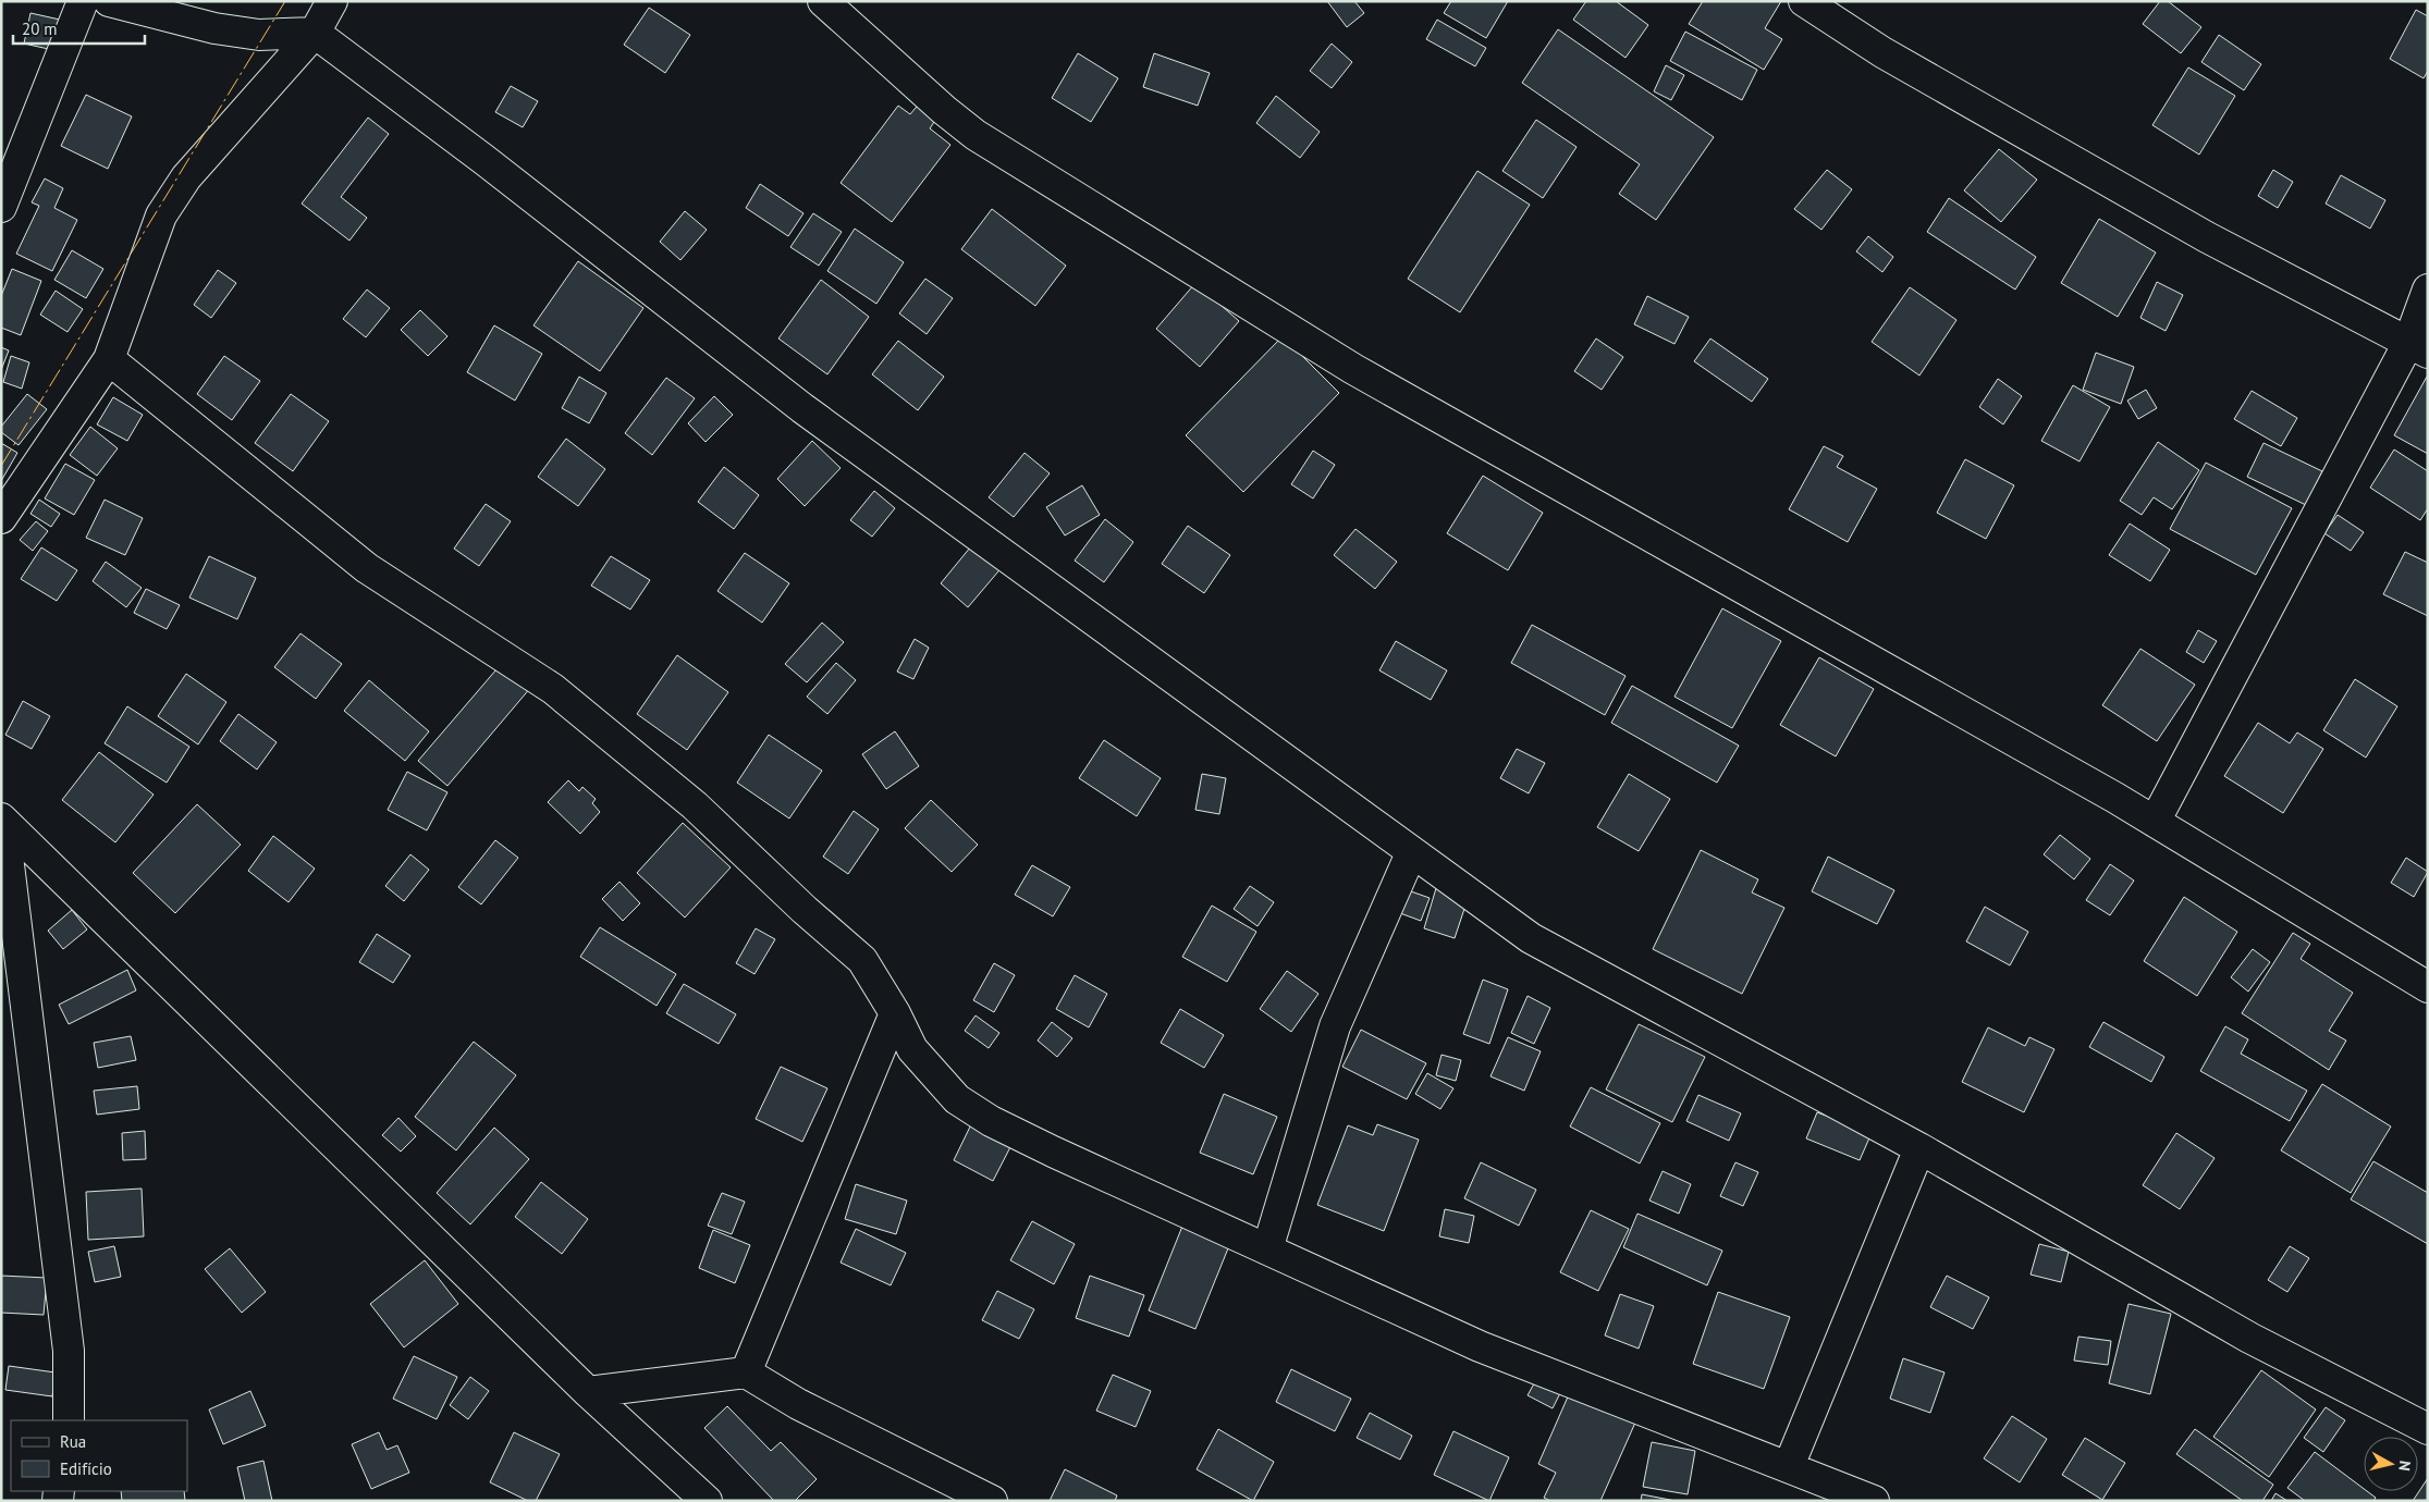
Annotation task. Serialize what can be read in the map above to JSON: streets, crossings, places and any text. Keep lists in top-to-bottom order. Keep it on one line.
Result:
{"legend":["Rua","Edifício"],"scale_bar":"20 m","north":"right"}
